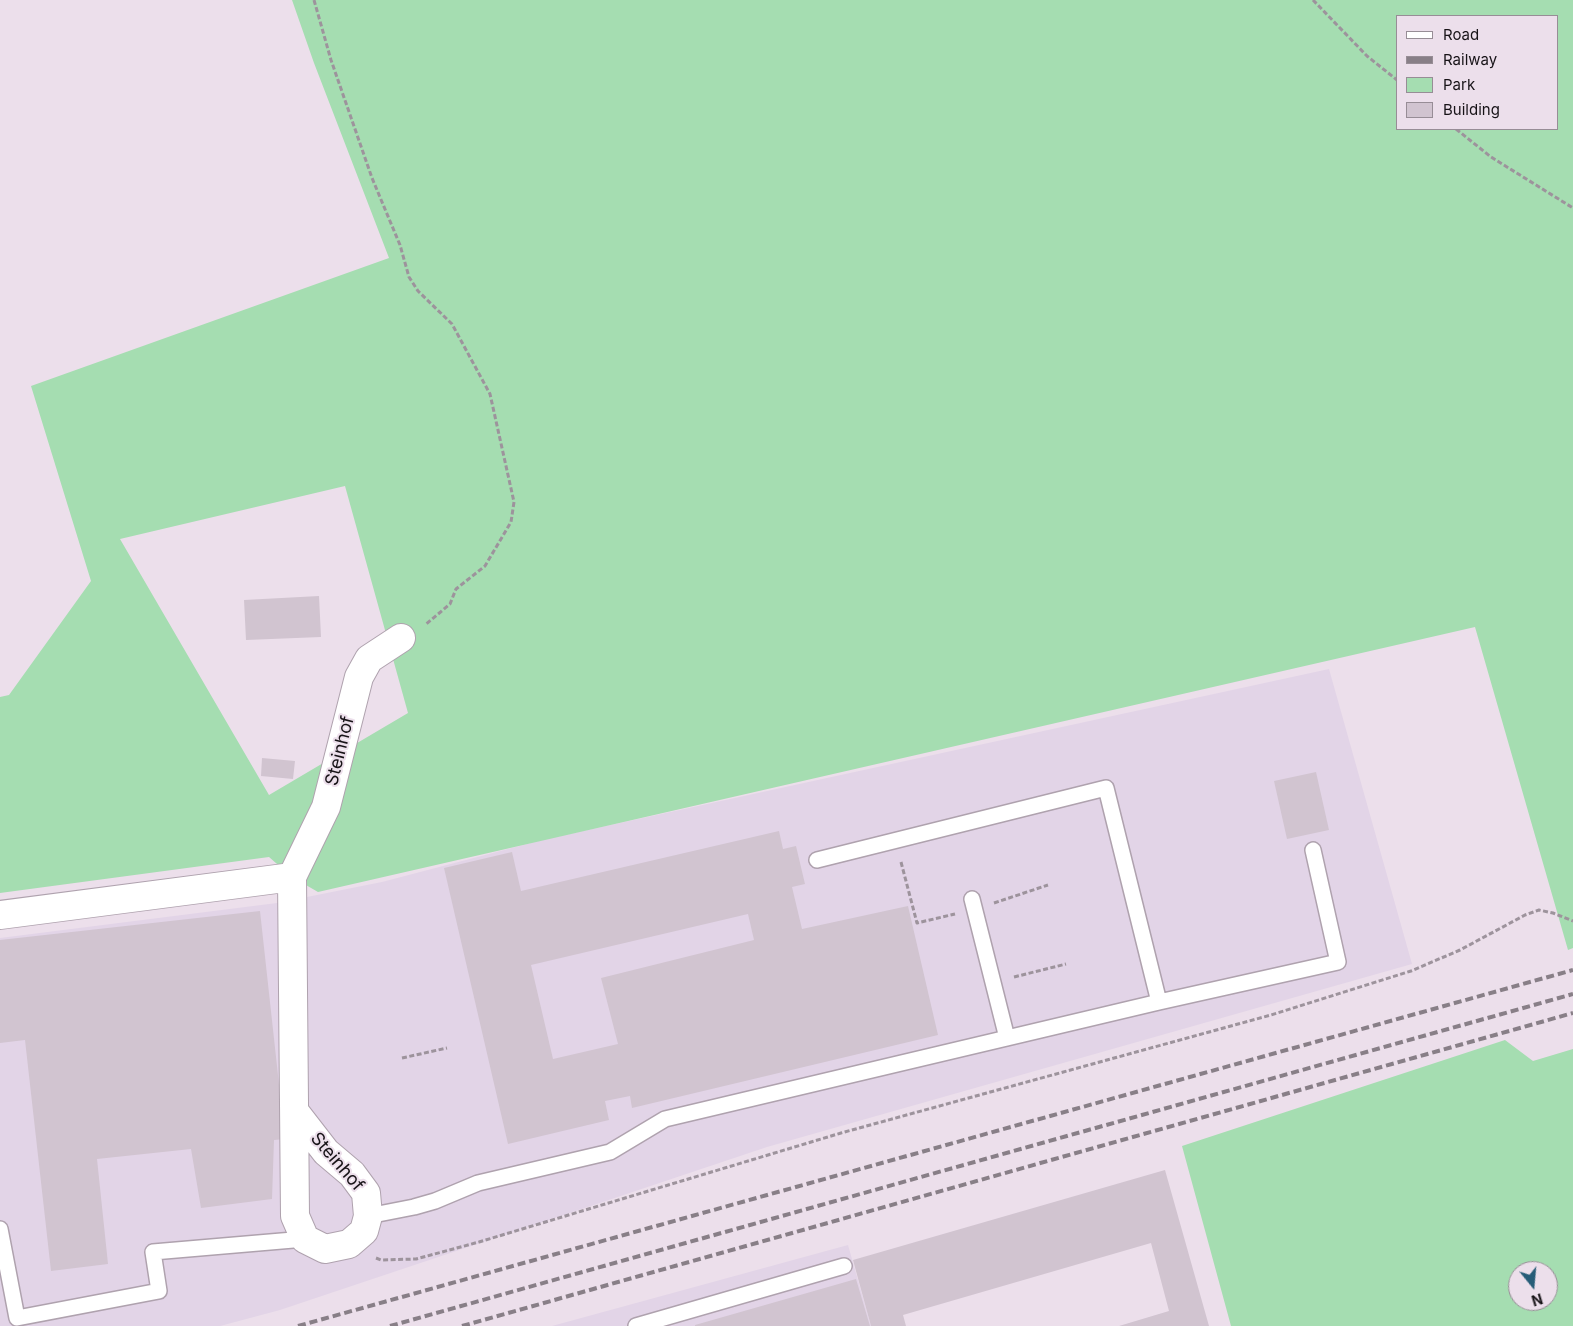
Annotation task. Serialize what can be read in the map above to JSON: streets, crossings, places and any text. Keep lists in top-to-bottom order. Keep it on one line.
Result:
{"streets":{"street":["Steinhof"]},"legend":["Road","Railway","Park","Building"],"north":"bottom"}
